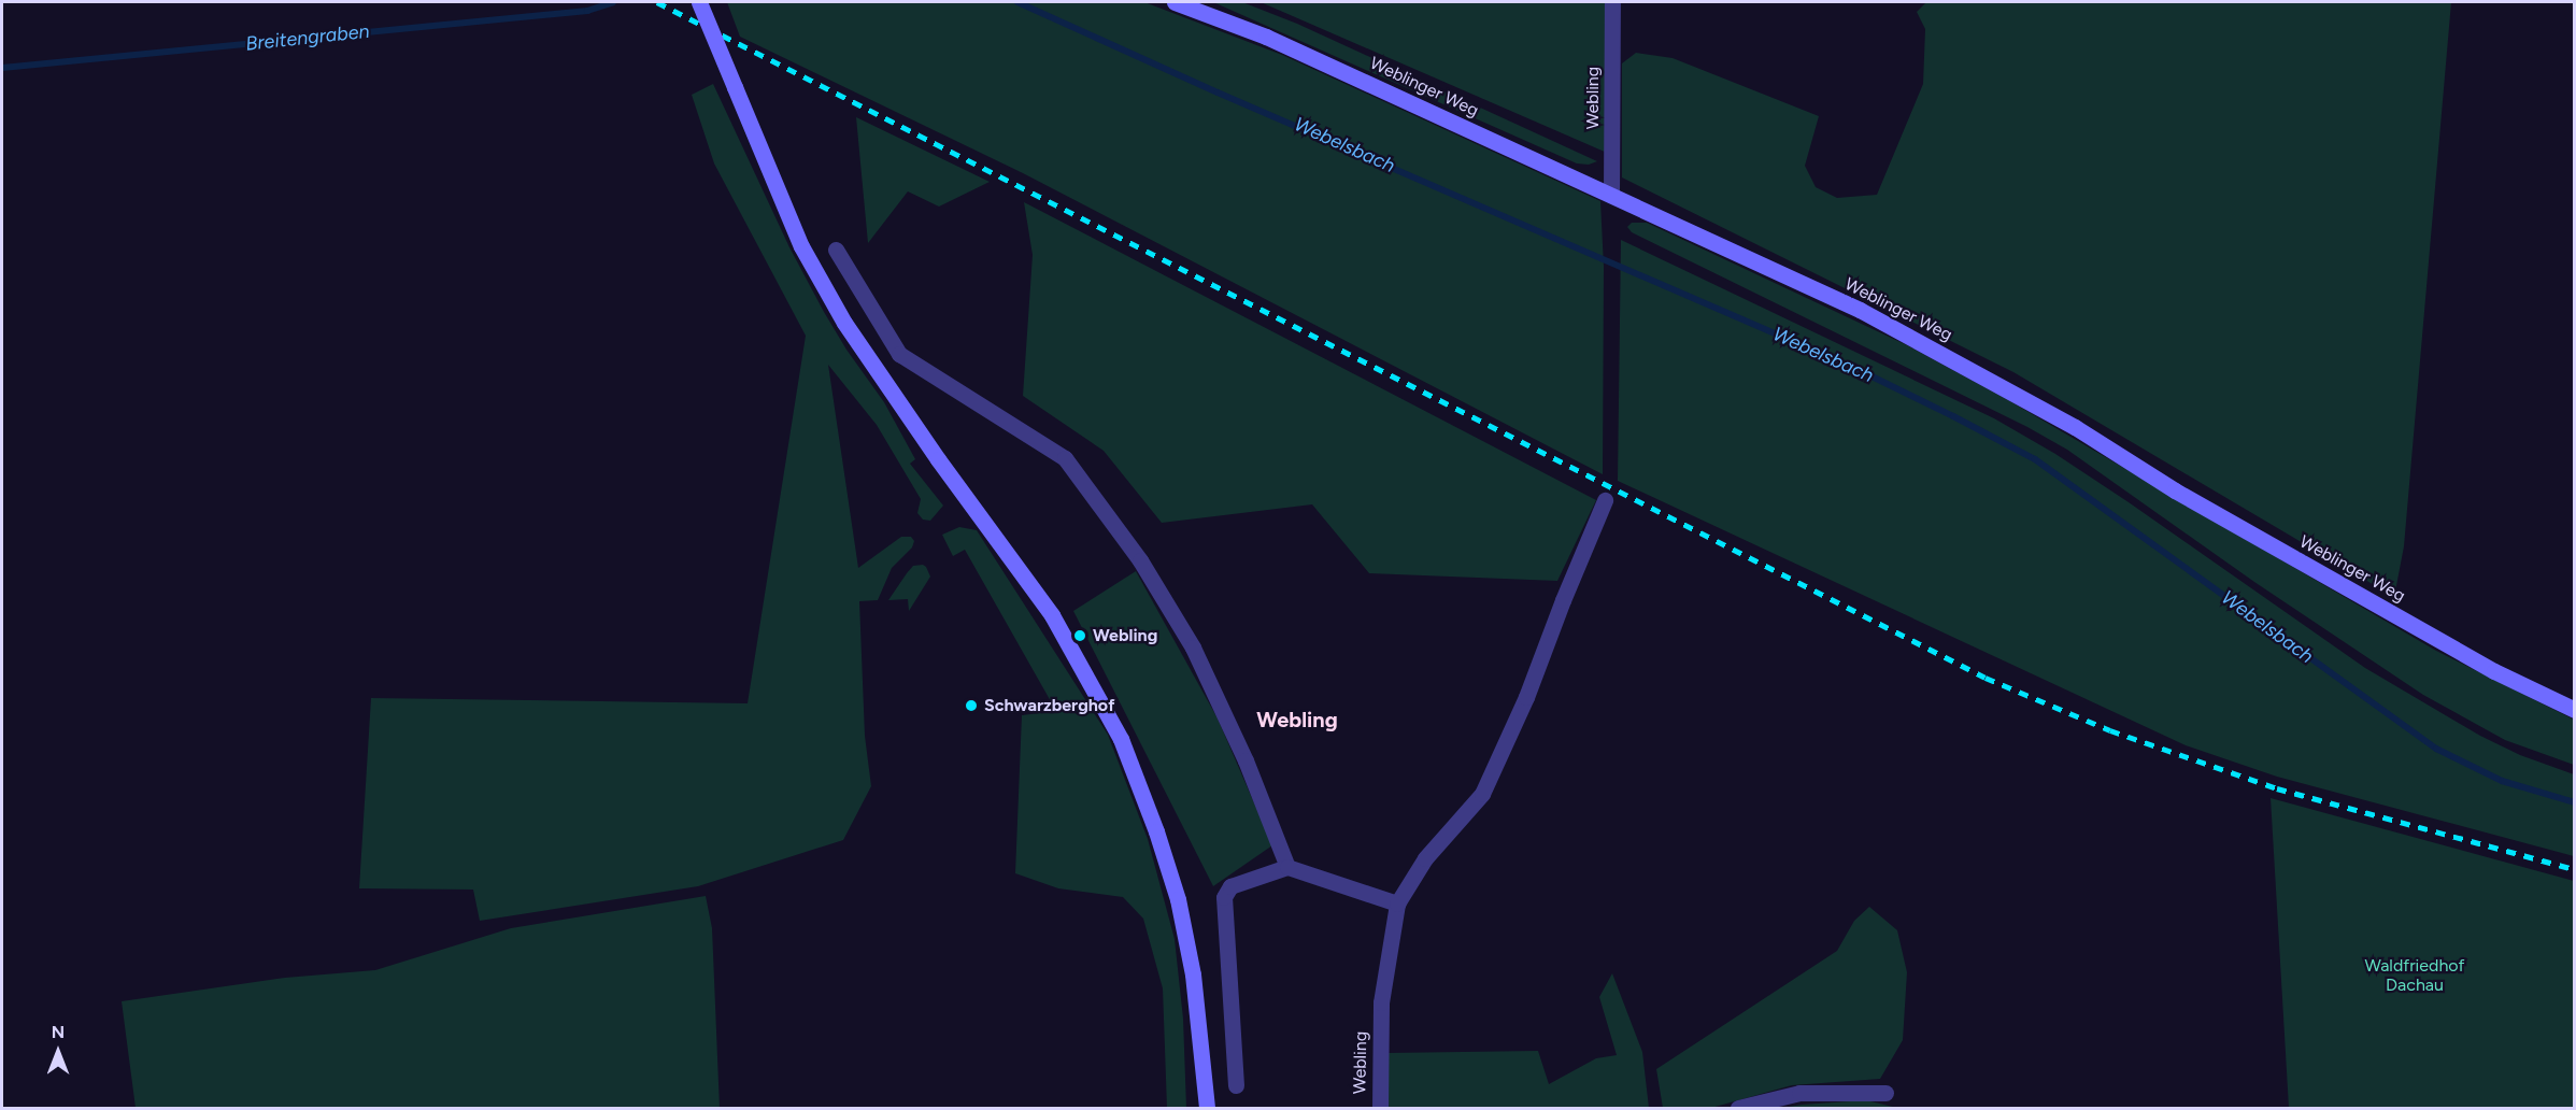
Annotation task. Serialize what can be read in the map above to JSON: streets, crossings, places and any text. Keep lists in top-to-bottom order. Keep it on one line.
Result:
{"streets":{"street":["Weblinger Weg","Webling"]},"crossings":[["Weblinger Weg","Webling"]],"districts":["Webling"],"water":["Breitengraben","Webelsbach"],"parks":["Waldfriedhof Dachau"],"places":["Webling","Schwarzberghof"],"north":"top"}
